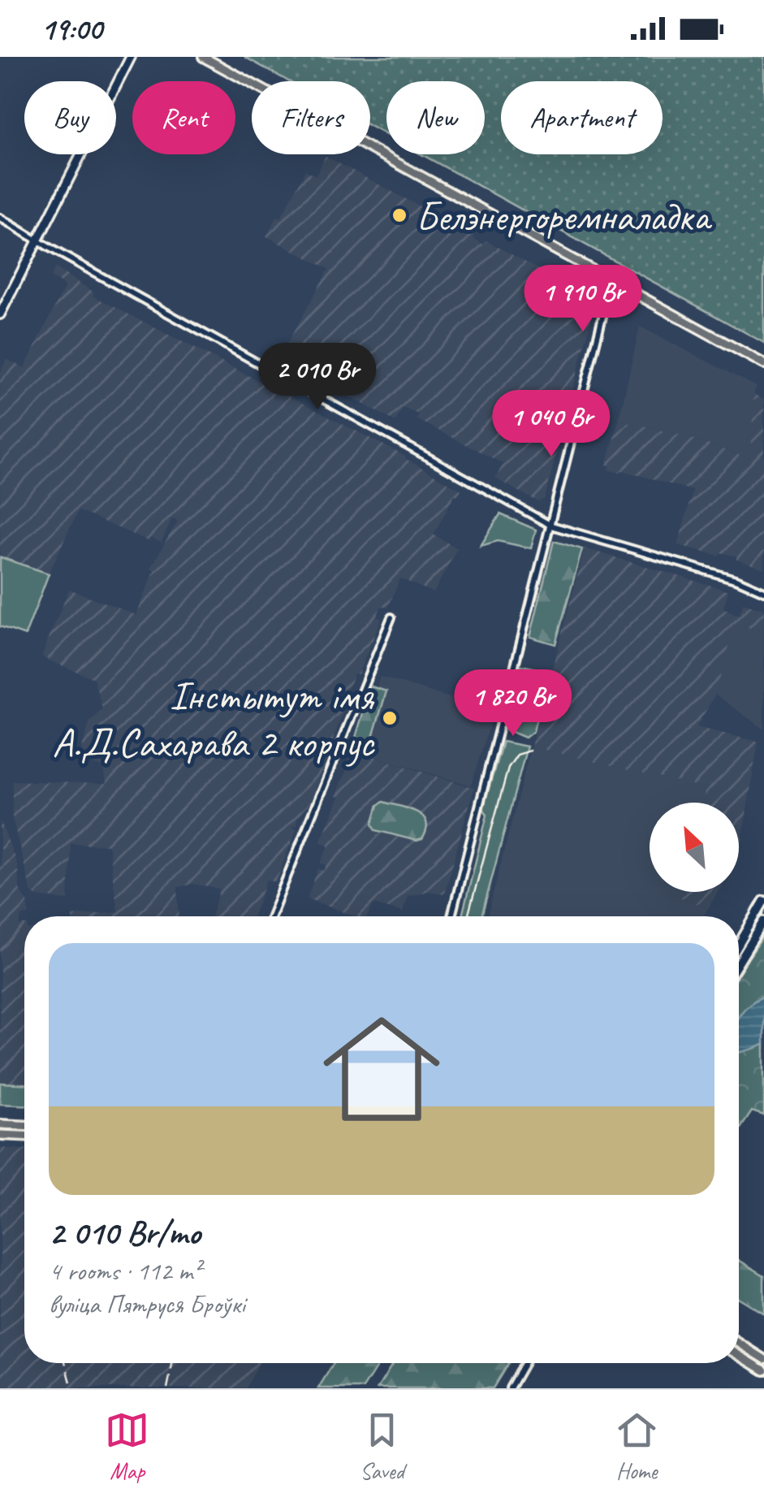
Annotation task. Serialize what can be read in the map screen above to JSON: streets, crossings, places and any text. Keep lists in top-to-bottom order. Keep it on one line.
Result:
{"places":["Белэнергоремналадка","Інстытут імя А.Д.Сахарава 2 корпус"],"north":"top left","page":{"status":"19:00","chip":["Buy","Rent","Filters","New","Apartment"],"price":["1 910 Br","2 010 Br","1 040 Br","1 820 Br"],"list":[{"name":"2 010 Br/mo","note":"4 rooms · 112 m² · вуліца Пятруся Броўкі"}],"tabs":["Map","Saved","Home"]}}
